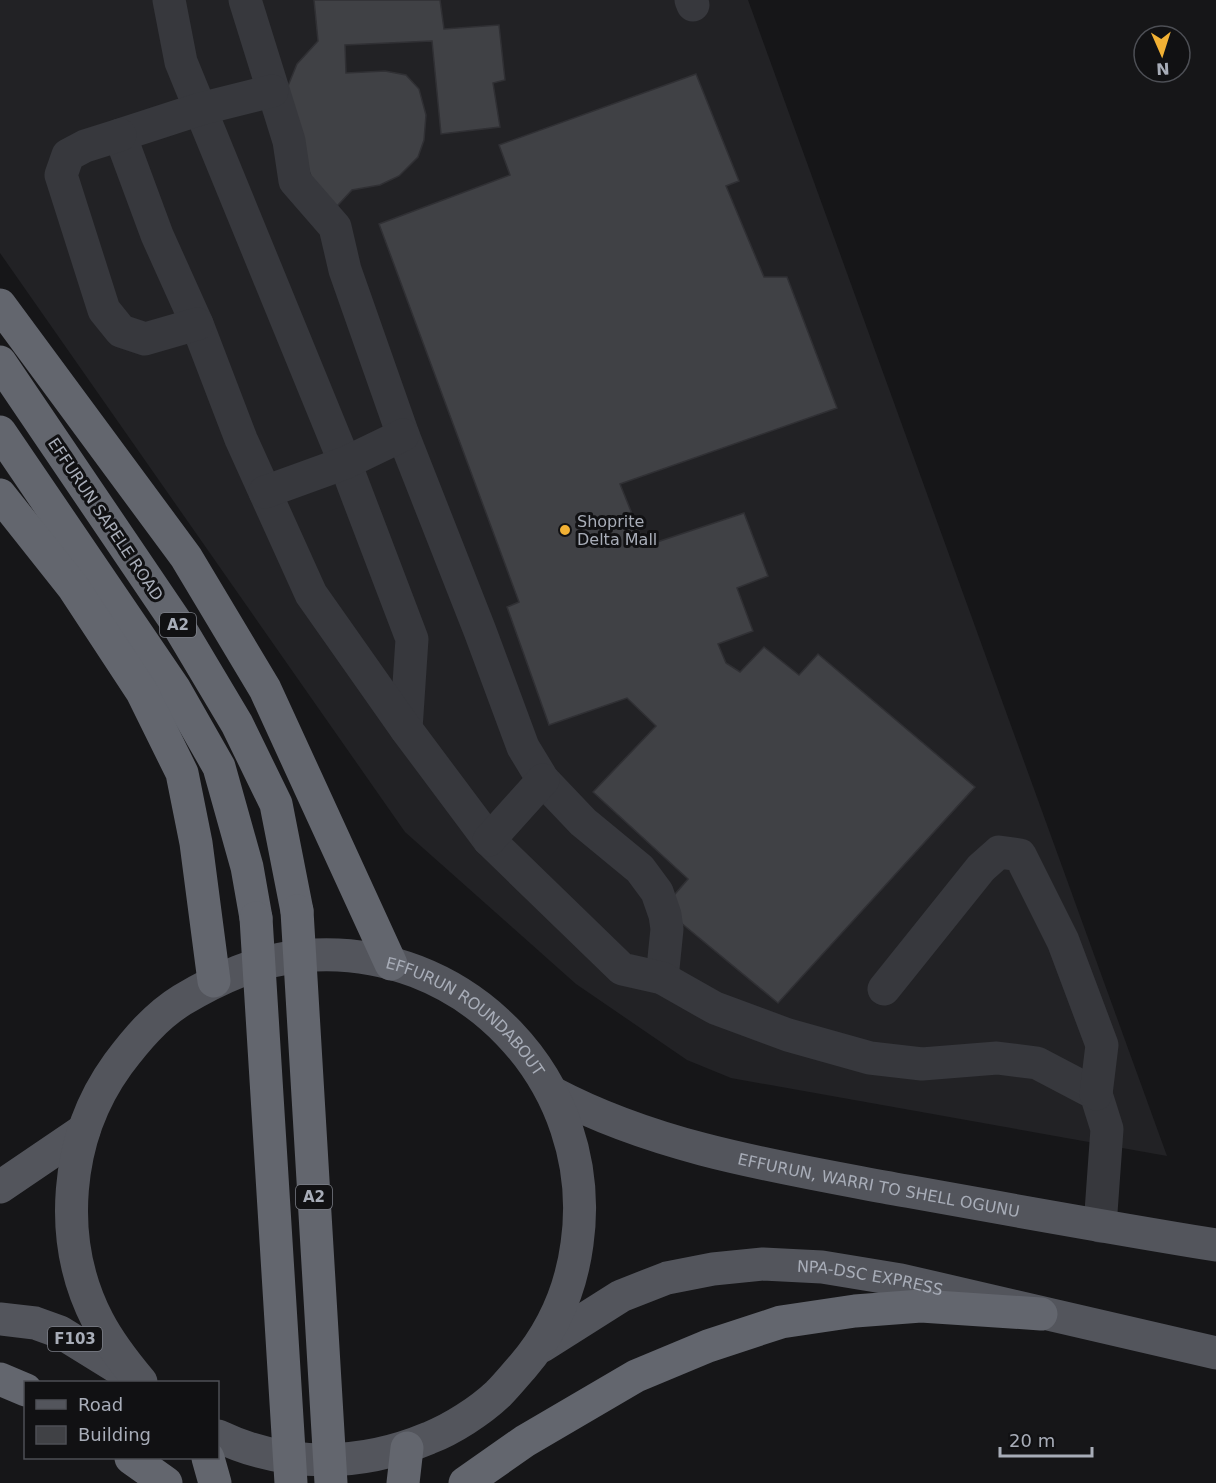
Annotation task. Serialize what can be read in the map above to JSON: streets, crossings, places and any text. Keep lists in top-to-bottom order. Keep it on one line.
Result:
{"streets":{"highway":["EFFURUN SAPELE ROAD","A2"],"main road":["EFFURUN ROUNDABOUT","EFFURUN, WARRI TO SHELL OGUNU","NPA-DSC EXPRESS","F103"]},"crossings":[["EFFURUN ROUNDABOUT","EFFURUN, WARRI TO SHELL OGUNU"],["EFFURUN ROUNDABOUT","NPA-DSC EXPRESS"]],"places":["Shoprite Delta Mall"],"legend":["Road","Building"],"scale_bar":"20 m","north":"bottom"}
